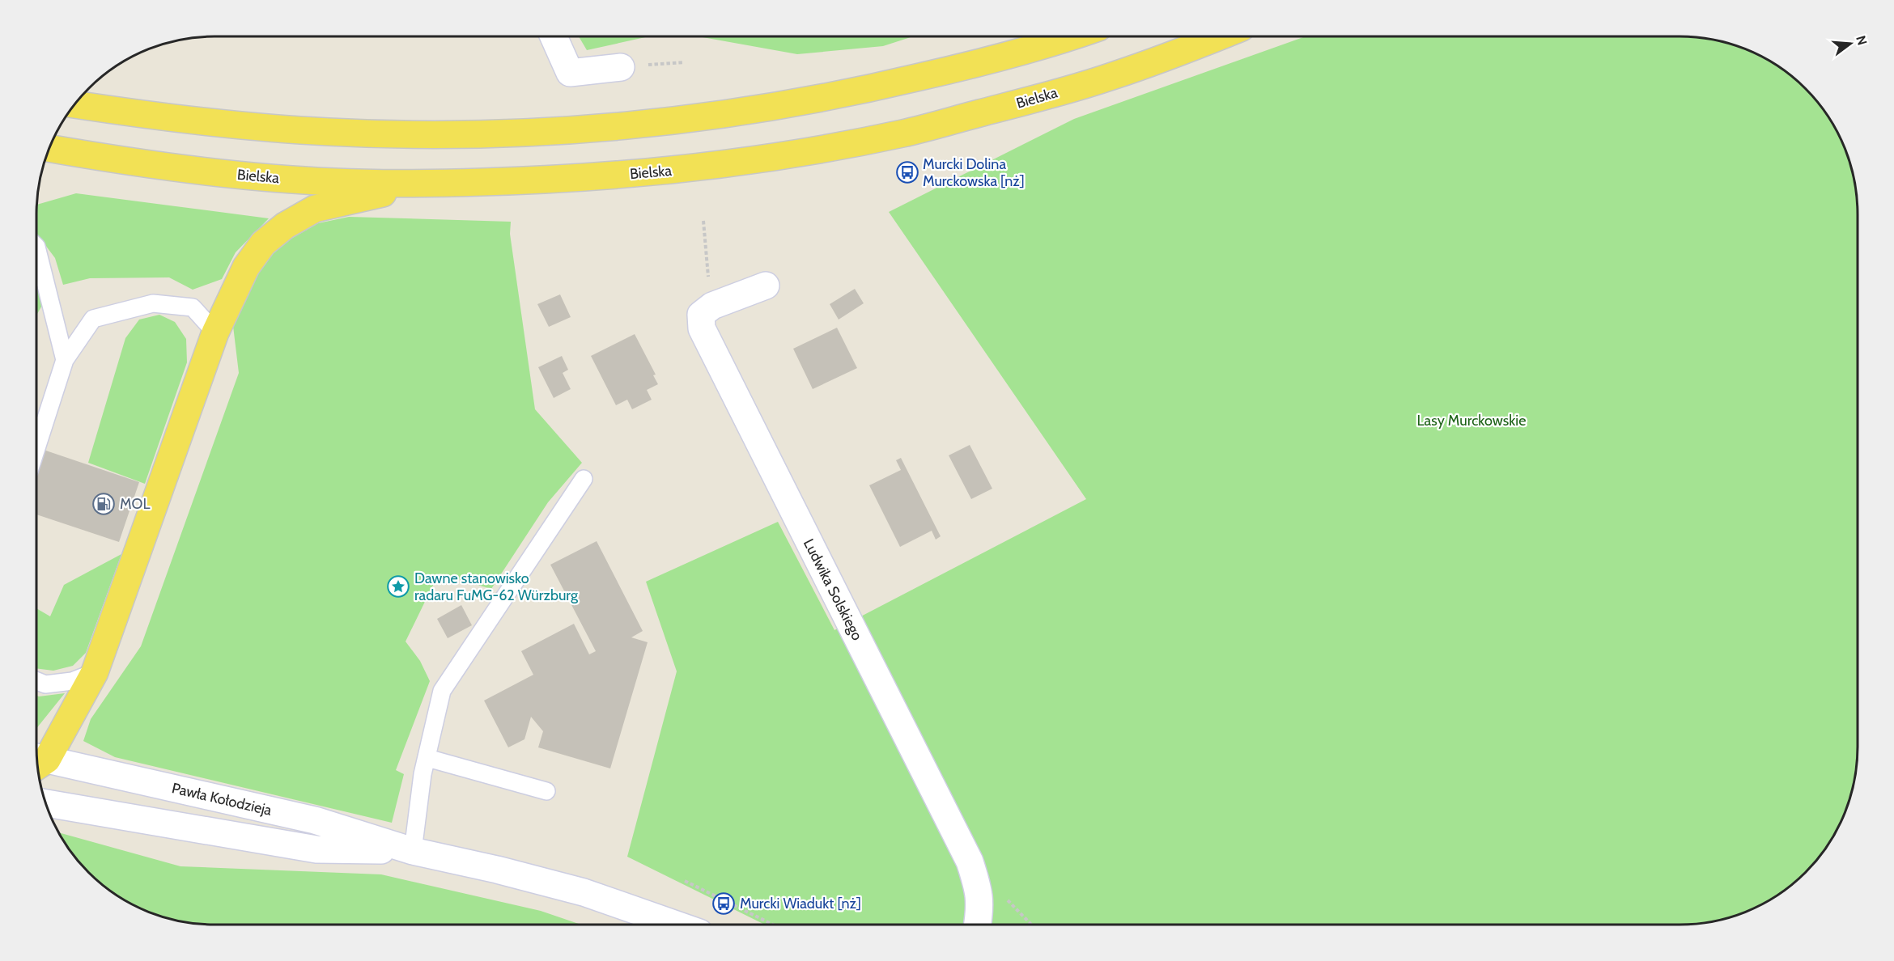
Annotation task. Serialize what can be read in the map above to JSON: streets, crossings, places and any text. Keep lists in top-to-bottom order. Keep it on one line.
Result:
{"streets":{"main road":["Bielska"],"street":["Ludwika Solskiego","Pawła Kołodzieja"]},"parks":["Lasy Murckowskie"],"places":{"bus stop":["Murcki Dolina Murckowska [nż]","Murcki Wiadukt [nż]"],"fuel station":["MOL"],"place":["Dawne stanowisko radaru FuMG-62 Würzburg"]},"north":"right"}
